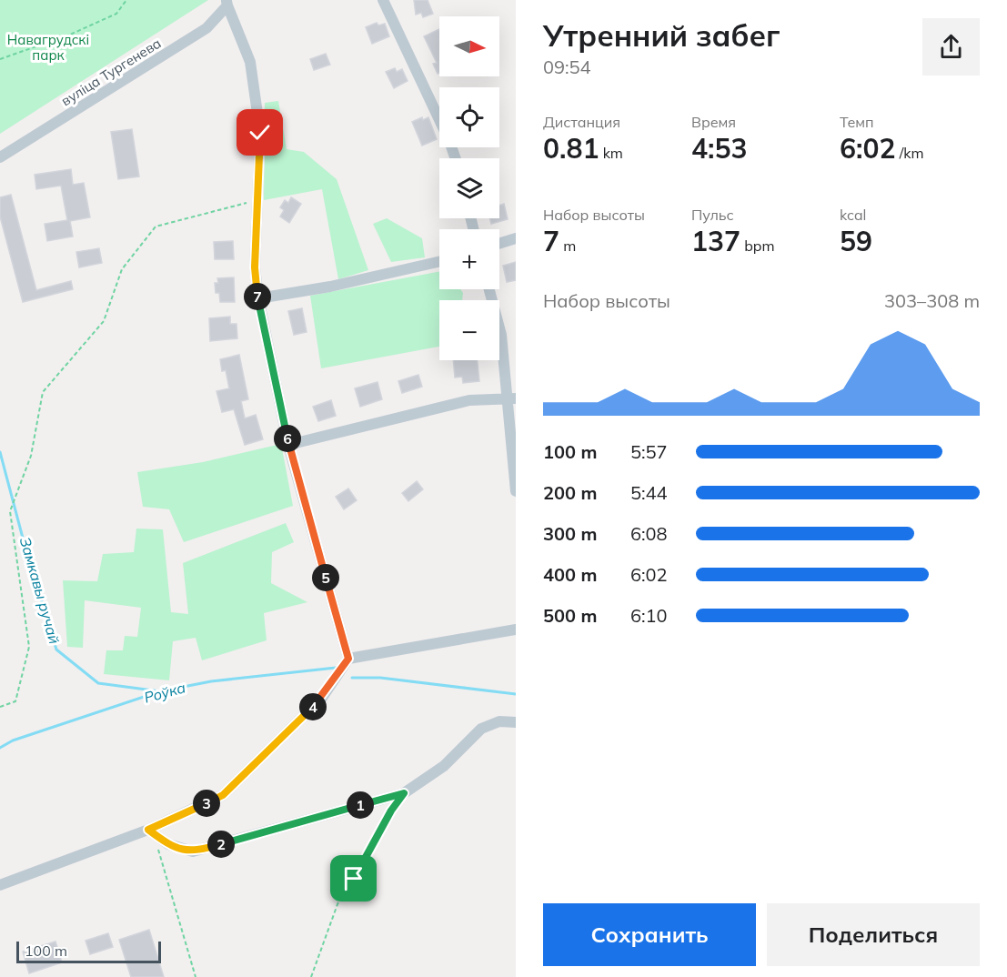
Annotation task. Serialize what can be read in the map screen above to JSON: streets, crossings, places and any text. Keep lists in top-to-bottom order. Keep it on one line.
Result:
{"streets":{"street":["вуліца Тургенева"]},"water":["Замкавы ручай","Роўка"],"parks":["Навагрудскі парк"],"scale_bar":"100 m","north":"right","page":{"heading":["Утренний забег","09:54"],"map_buttons":["+","−"],"stats":[["Дистанция","0.81 km"],["Время","4:53"],["Темп","6:02 /km"],["Набор высоты","7 m"],["Пульс","137 bpm"],["kcal","59"]],"chart":["Набор высоты","303–308 m"],"pins":["7","6","5","4","3","1","2"],"list":[{"name":"100 m","note":"5:57"},{"name":"200 m","note":"5:44"},{"name":"300 m","note":"6:08"},{"name":"400 m","note":"6:02"},{"name":"500 m","note":"6:10"}],"buttons":["Сохранить","Поделиться"],"scale":"100 m"}}
